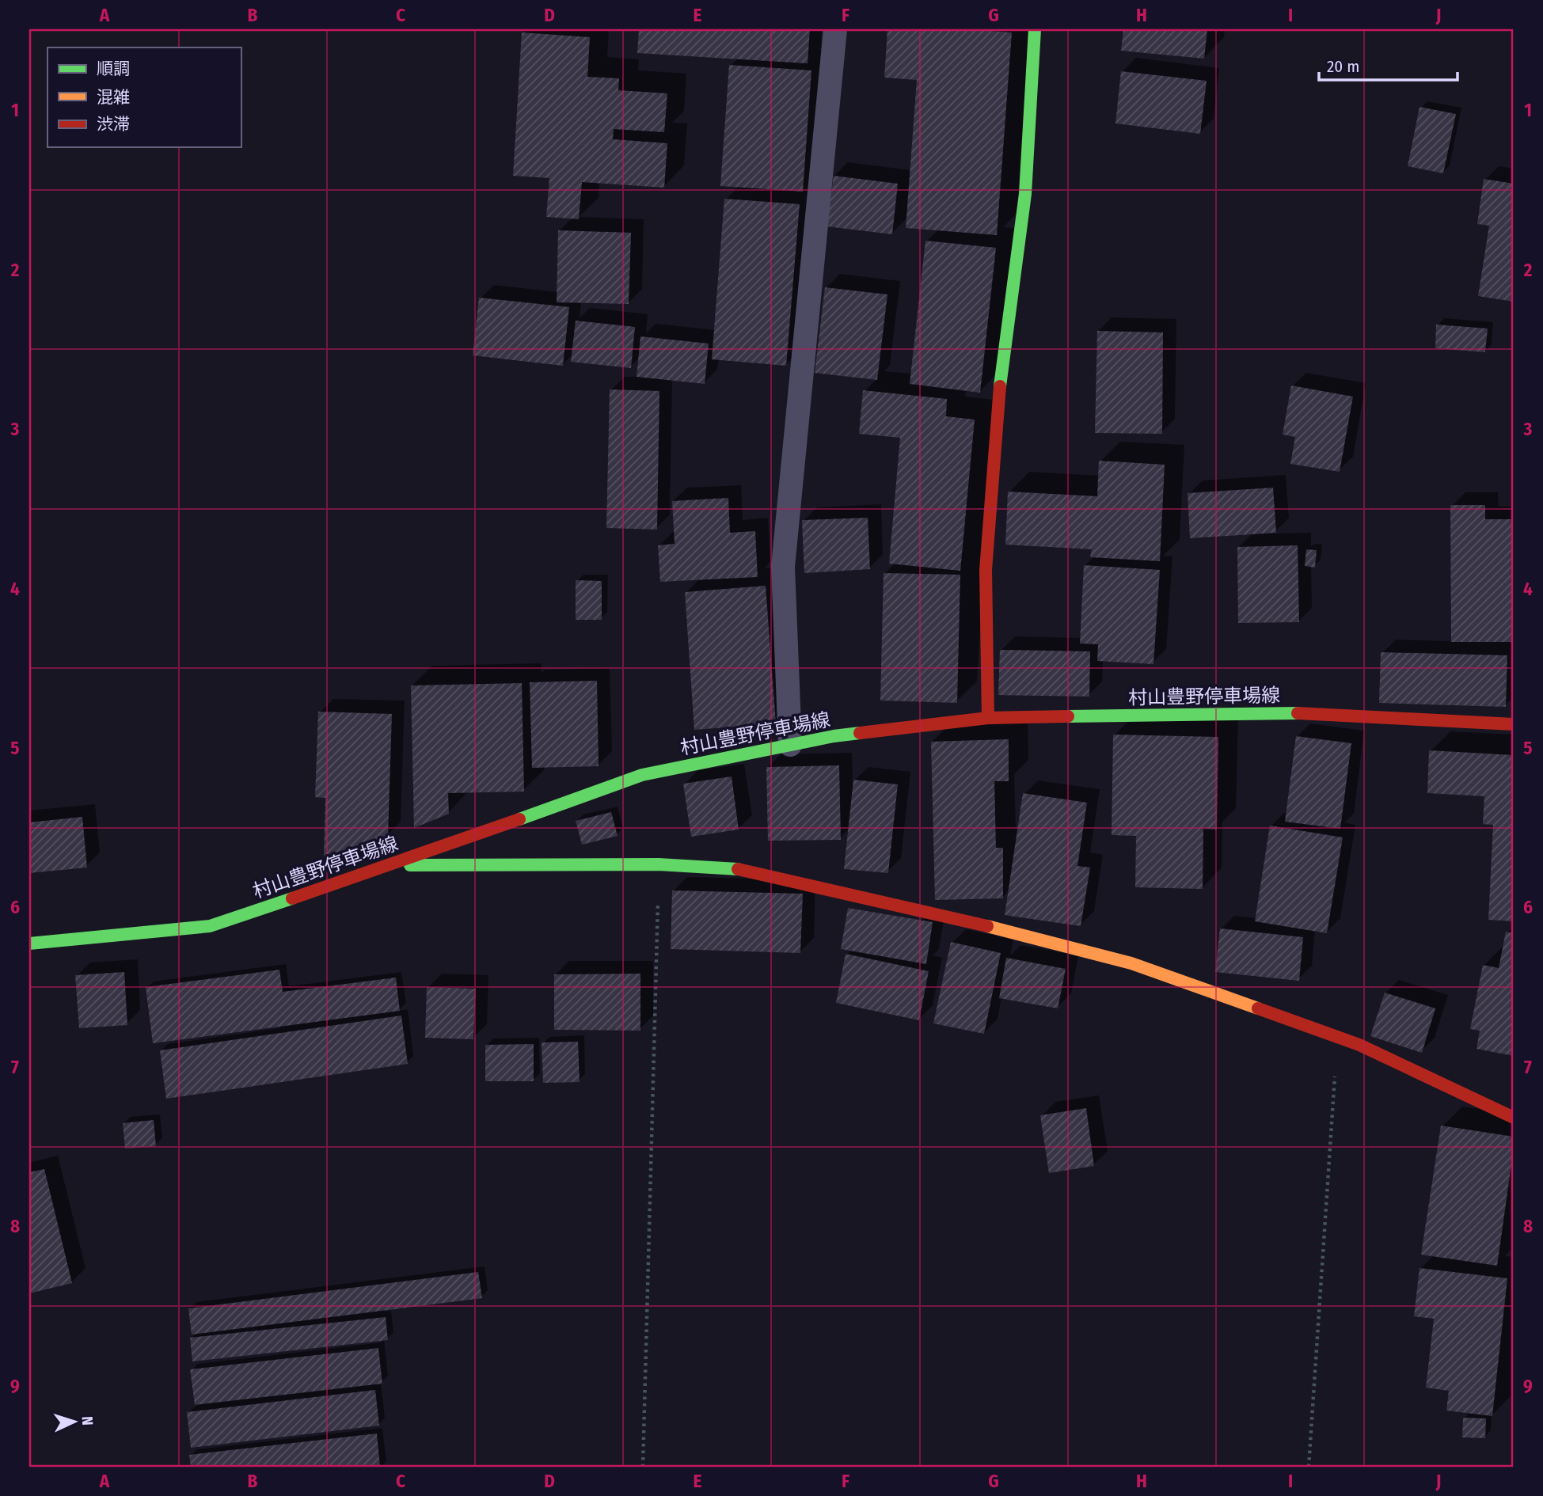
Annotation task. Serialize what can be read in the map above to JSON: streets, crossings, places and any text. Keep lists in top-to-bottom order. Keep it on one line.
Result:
{"streets":{"street":["村山豊野停車場線"]},"legend":["順調","混雑","渋滞"],"scale_bar":"20 m","north":"right","grid":{"columns":["A","B","C","D","E","F","G","H","I","J"],"rows":["1","2","3","4","5","6","7","8","9"]}}
